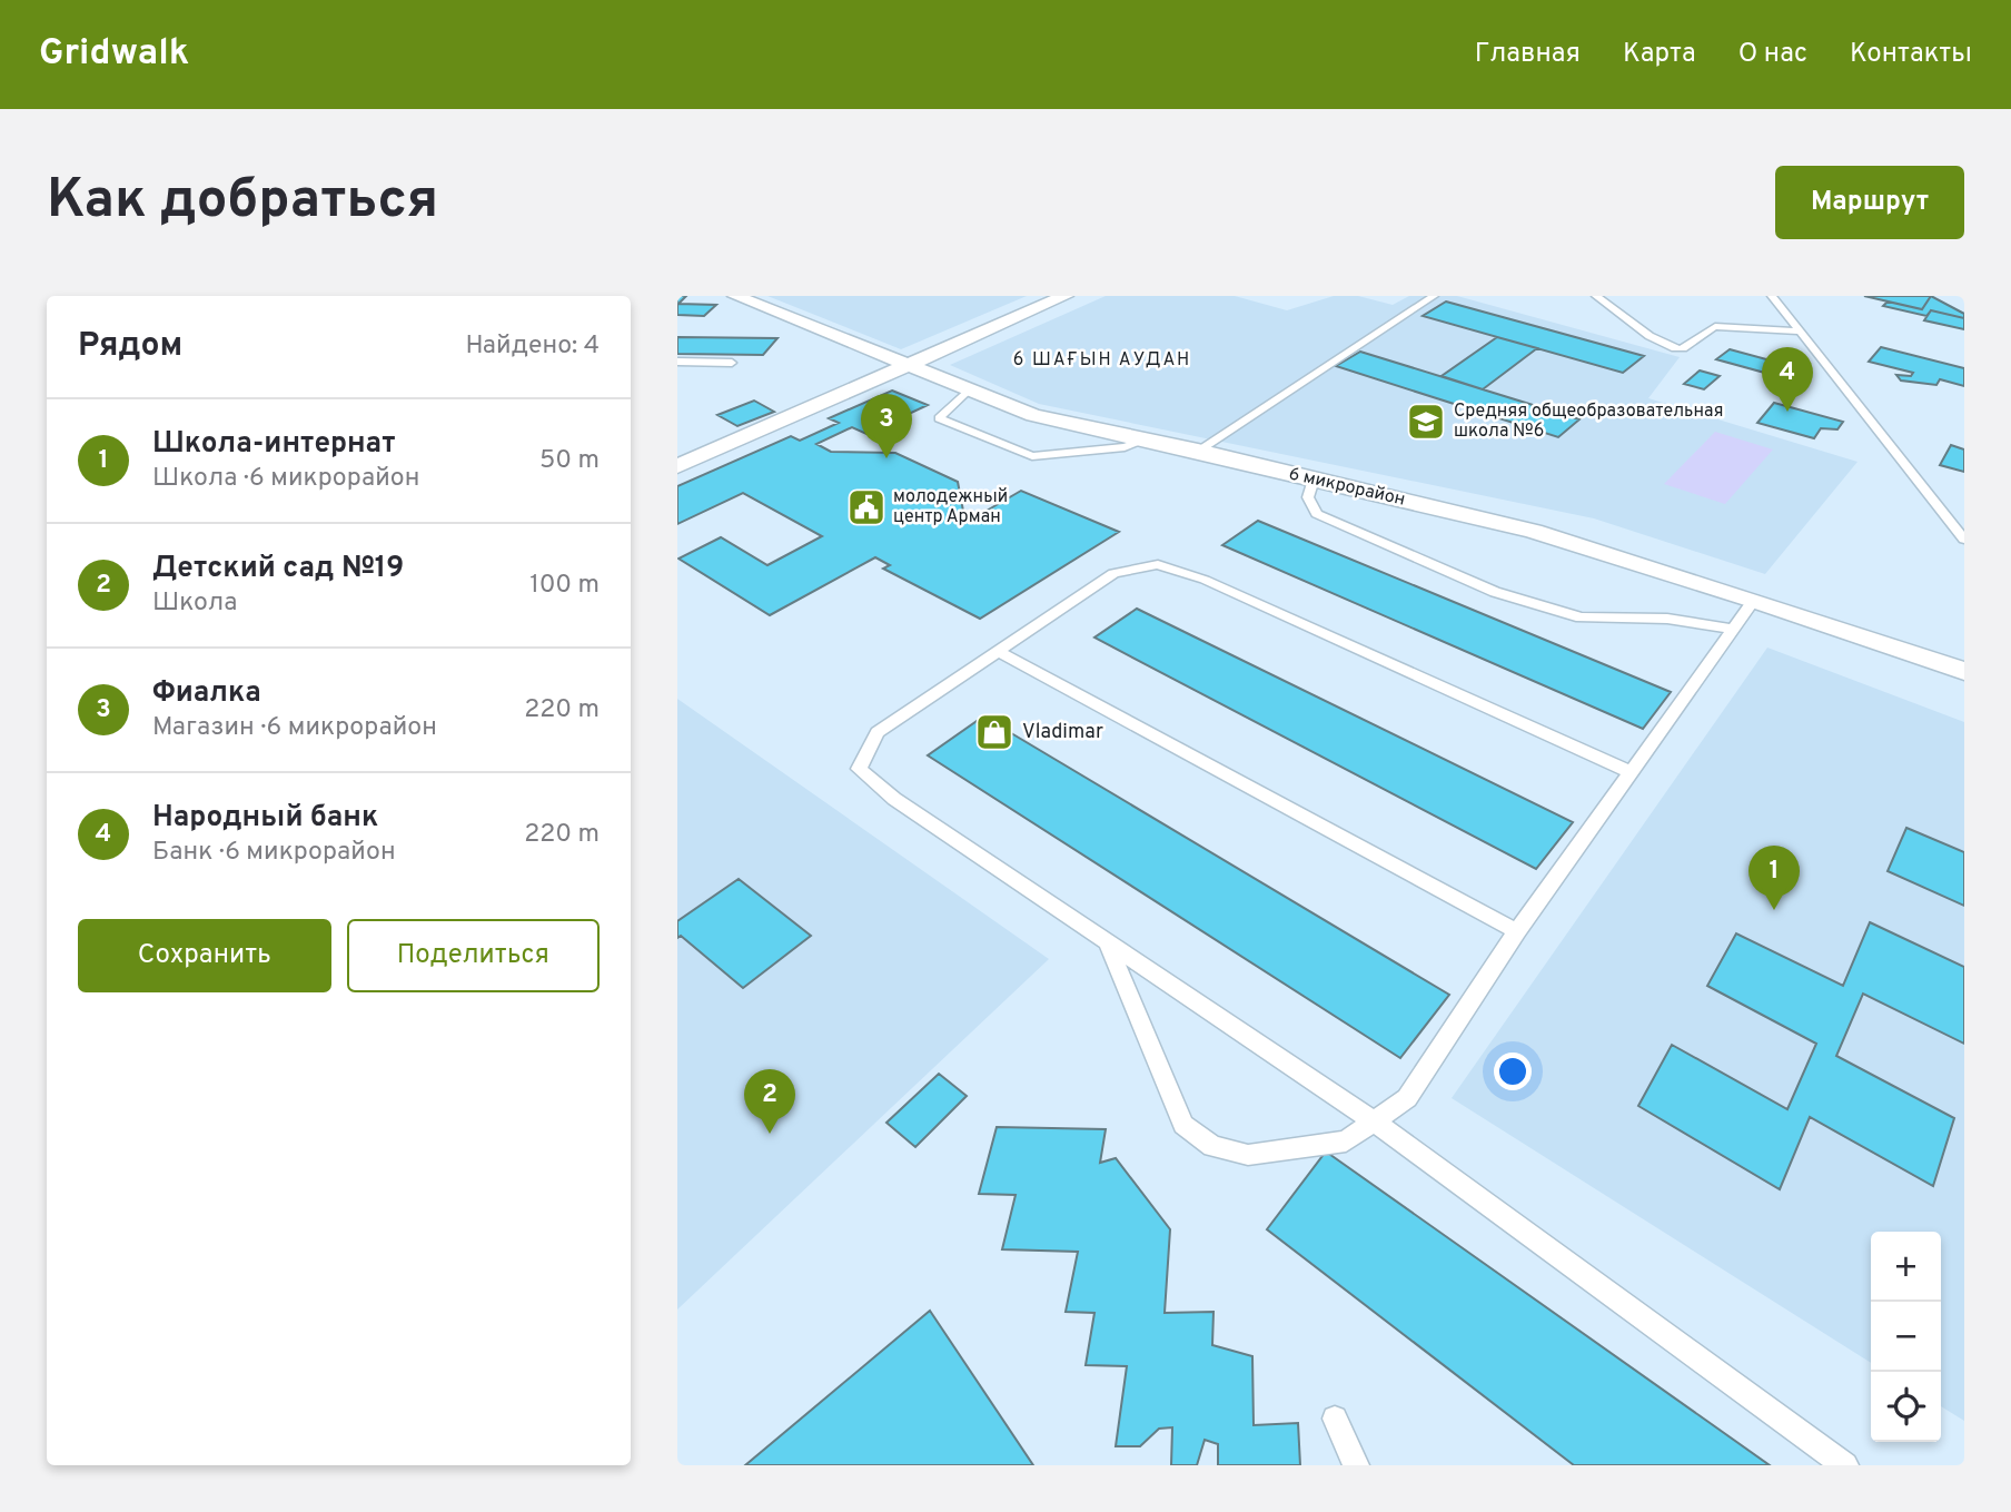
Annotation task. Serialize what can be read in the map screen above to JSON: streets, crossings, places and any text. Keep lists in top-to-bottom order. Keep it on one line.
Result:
{"streets":{"street":["6 микрорайон"]},"districts":["6 ШАҒЫН АУДАН"],"places":{"school or university":["Средняя общеобразовательная школа №6"],"public building":["молодежный центр Арман"],"shop":["Vladimar"]},"page":{"header":"Gridwalk","nav":["Главная","Карта","О нас","Контакты"],"buttons":["Маршрут",["Сохранить","Поделиться"]],"title":"Как добраться","heading":["Рядом","Найдено: 4"],"pins":["4","3","1","2"],"list":[{"mark":"1","name":"Школа-интернат","note":"Школа · 6 микрорайон","value":"50 m"},{"mark":"2","name":"Детский сад №19","note":"Школа","value":"100 m"},{"mark":"3","name":"Фиалка","note":"Магазин · 6 микрорайон","value":"220 m"},{"mark":"4","name":"Народный банк","note":"Банк · 6 микрорайон","value":"220 m"}],"map_buttons":["+","−"]}}
